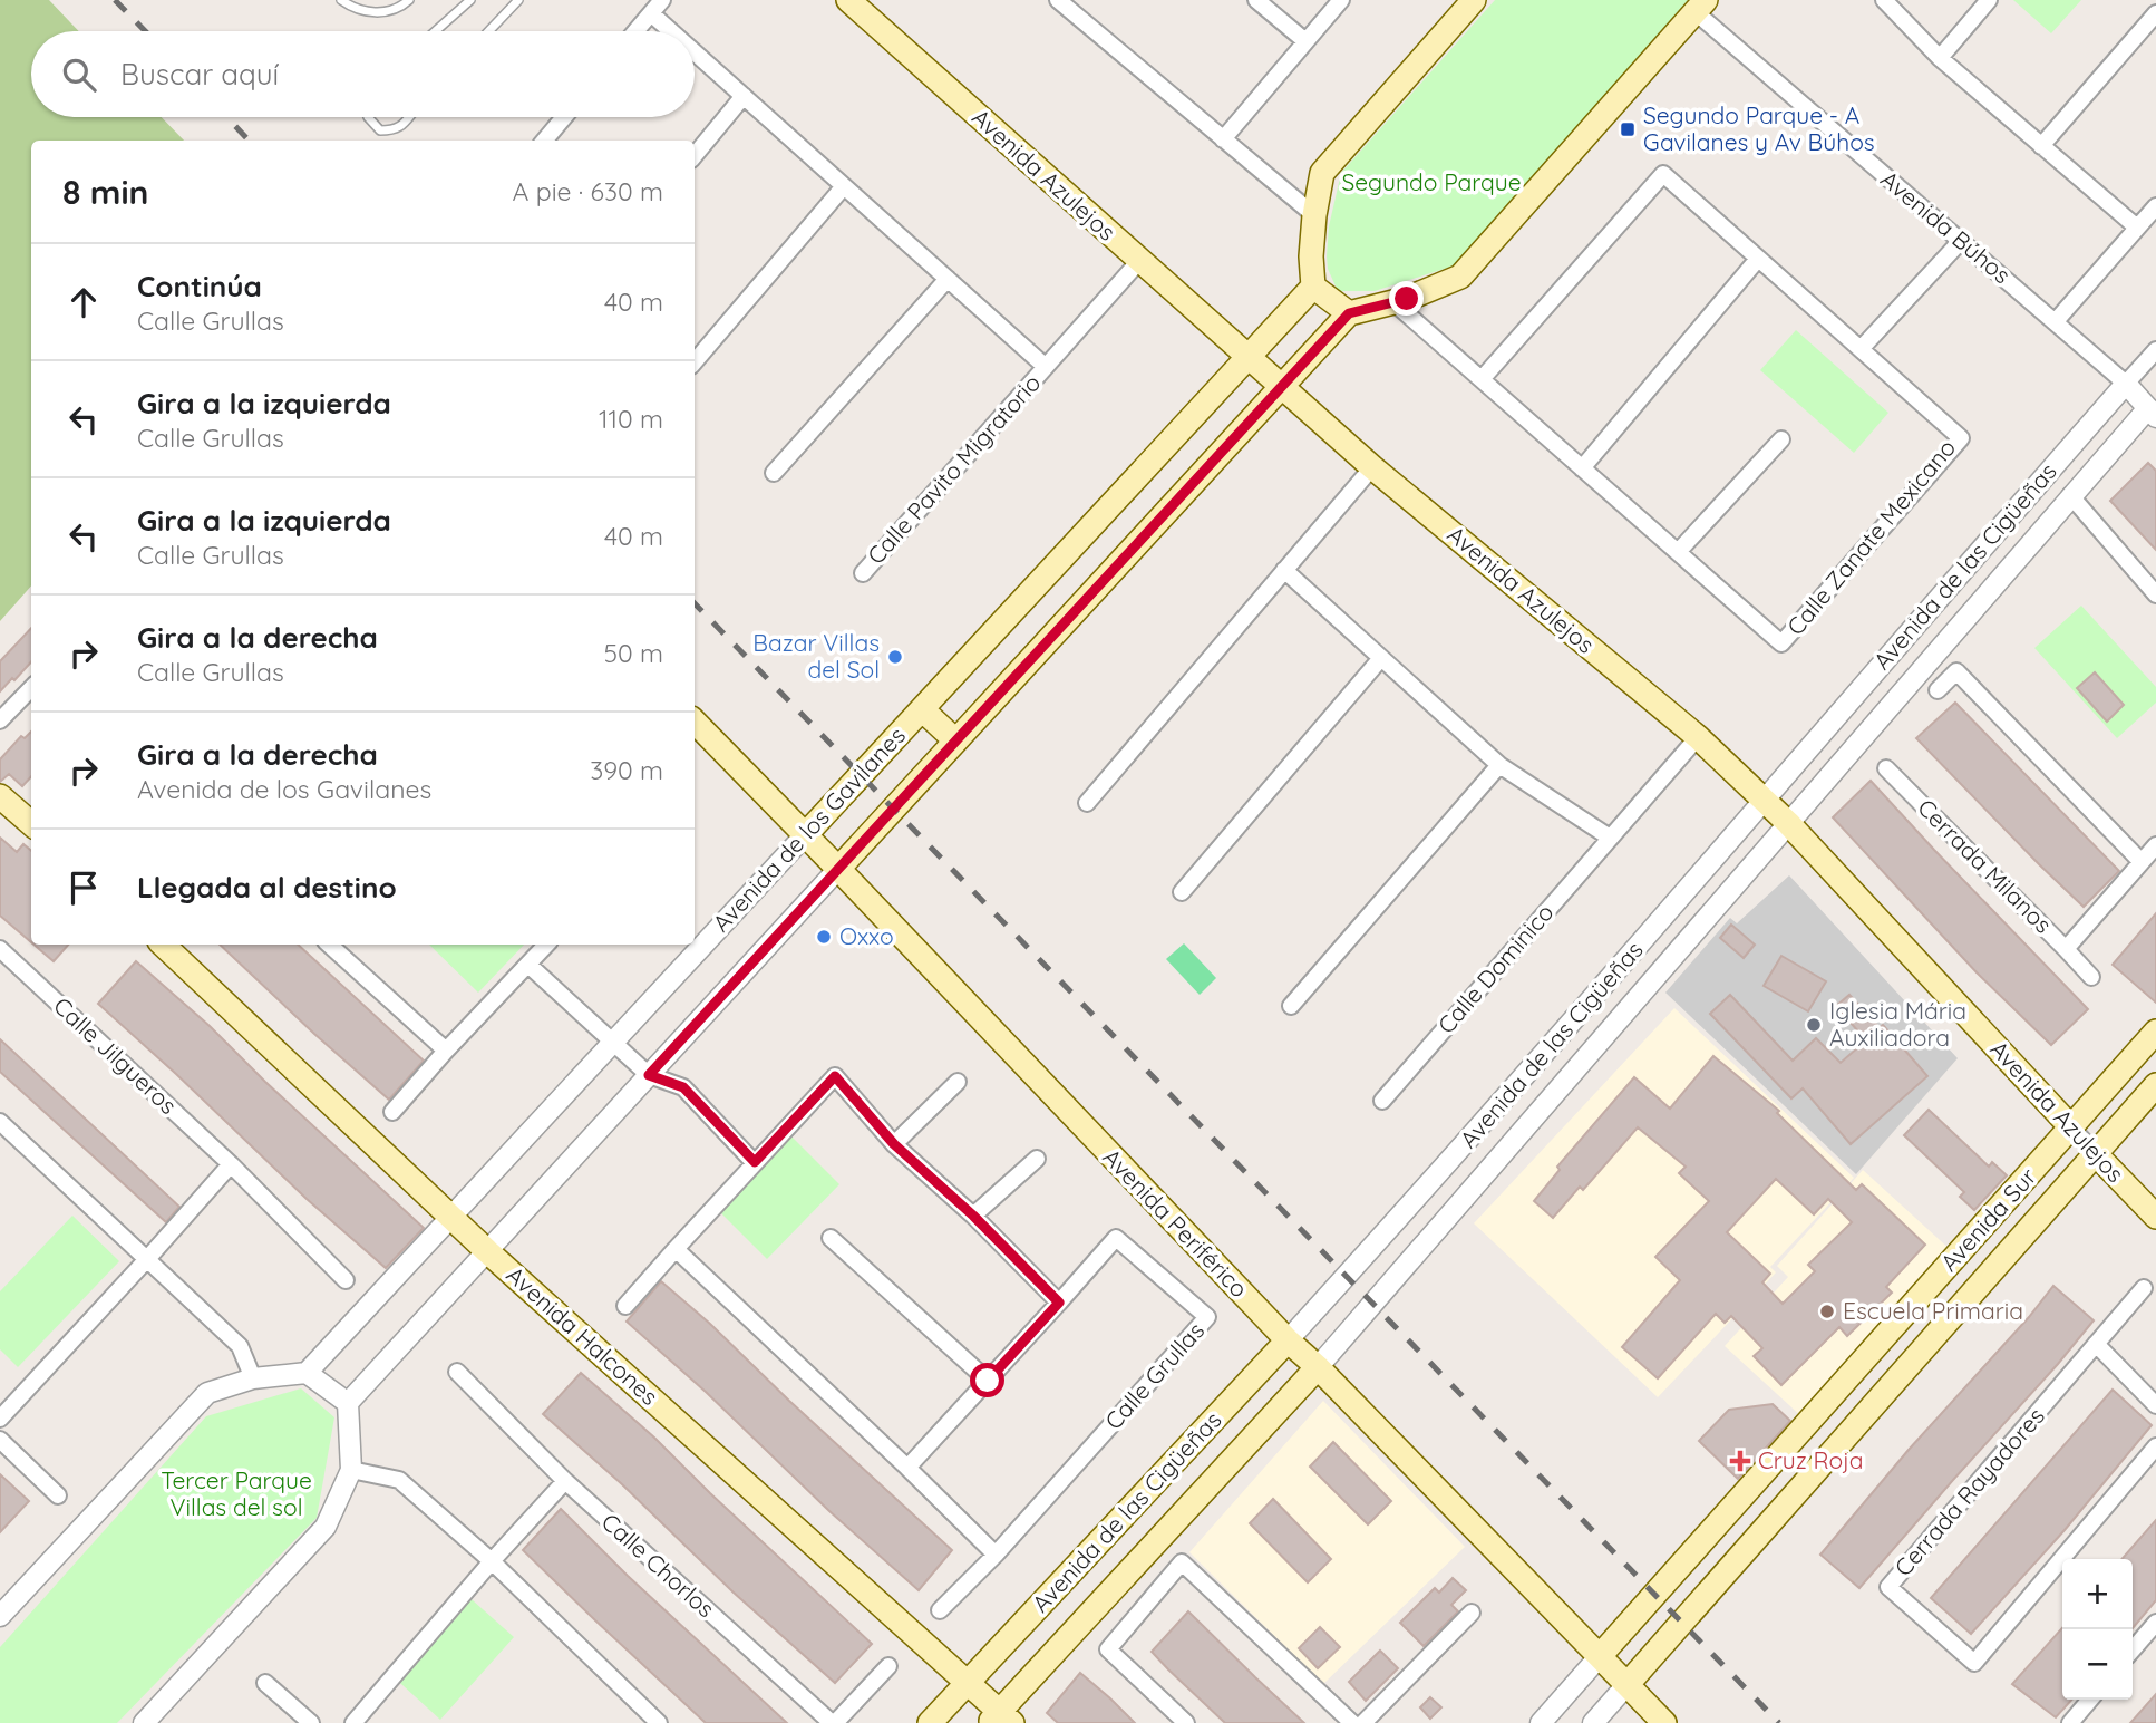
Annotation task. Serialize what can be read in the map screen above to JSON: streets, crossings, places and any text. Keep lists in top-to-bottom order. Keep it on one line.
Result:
{"streets":{"main road":["Avenida Azulejos","Avenida de las Cigüeñas","Avenida de los Gavilanes","Avenida Sur","Avenida Periférico","Avenida Halcones"],"street":["Avenida Búhos","Calle Pavito Migratorio","Calle Zanate Mexicano","Cerrada Milanos","Calle Dominico","Calle Jilgueros","Calle Grullas","Cerrada Rayadores","Calle Chorlos"]},"crossings":[["Avenida Azulejos","Calle Pavito Migratorio"],["Avenida Azulejos","Avenida de las Cigüeñas"],["Avenida Azulejos","Avenida de los Gavilanes"],["Avenida Azulejos","Calle Dominico"],["Avenida Azulejos","Avenida Sur"],["Avenida Búhos","Avenida de las Cigüeñas"],["Avenida de las Cigüeñas","Avenida Periférico"],["Avenida de las Cigüeñas","Avenida Halcones"],["Avenida de los Gavilanes","Avenida Periférico"],["Avenida de los Gavilanes","Avenida Halcones"],["Avenida Sur","Avenida Periférico"]],"parks":["Segundo Parque","Tercer Parque Villas del sol"],"places":{"transit":["Segundo Parque - A Gavilanes y Av Búhos"],"other":["Bazar Villas del Sol","Oxxo","Iglesia Mária Auxiliadora","Escuela Primaria"],"health":["Cruz Roja"]},"page":{"search":"Buscar aquí","heading":["8 min","A pie · 630 m"],"list":[["Continúa","Calle Grullas","40 m"],["Gira a la izquierda","Calle Grullas","110 m"],["Gira a la izquierda","Calle Grullas","40 m"],["Gira a la derecha","Calle Grullas","50 m"],["Gira a la derecha","Avenida de los Gavilanes","390 m"],"Llegada al destino"],"map_buttons":["+","−"]}}
